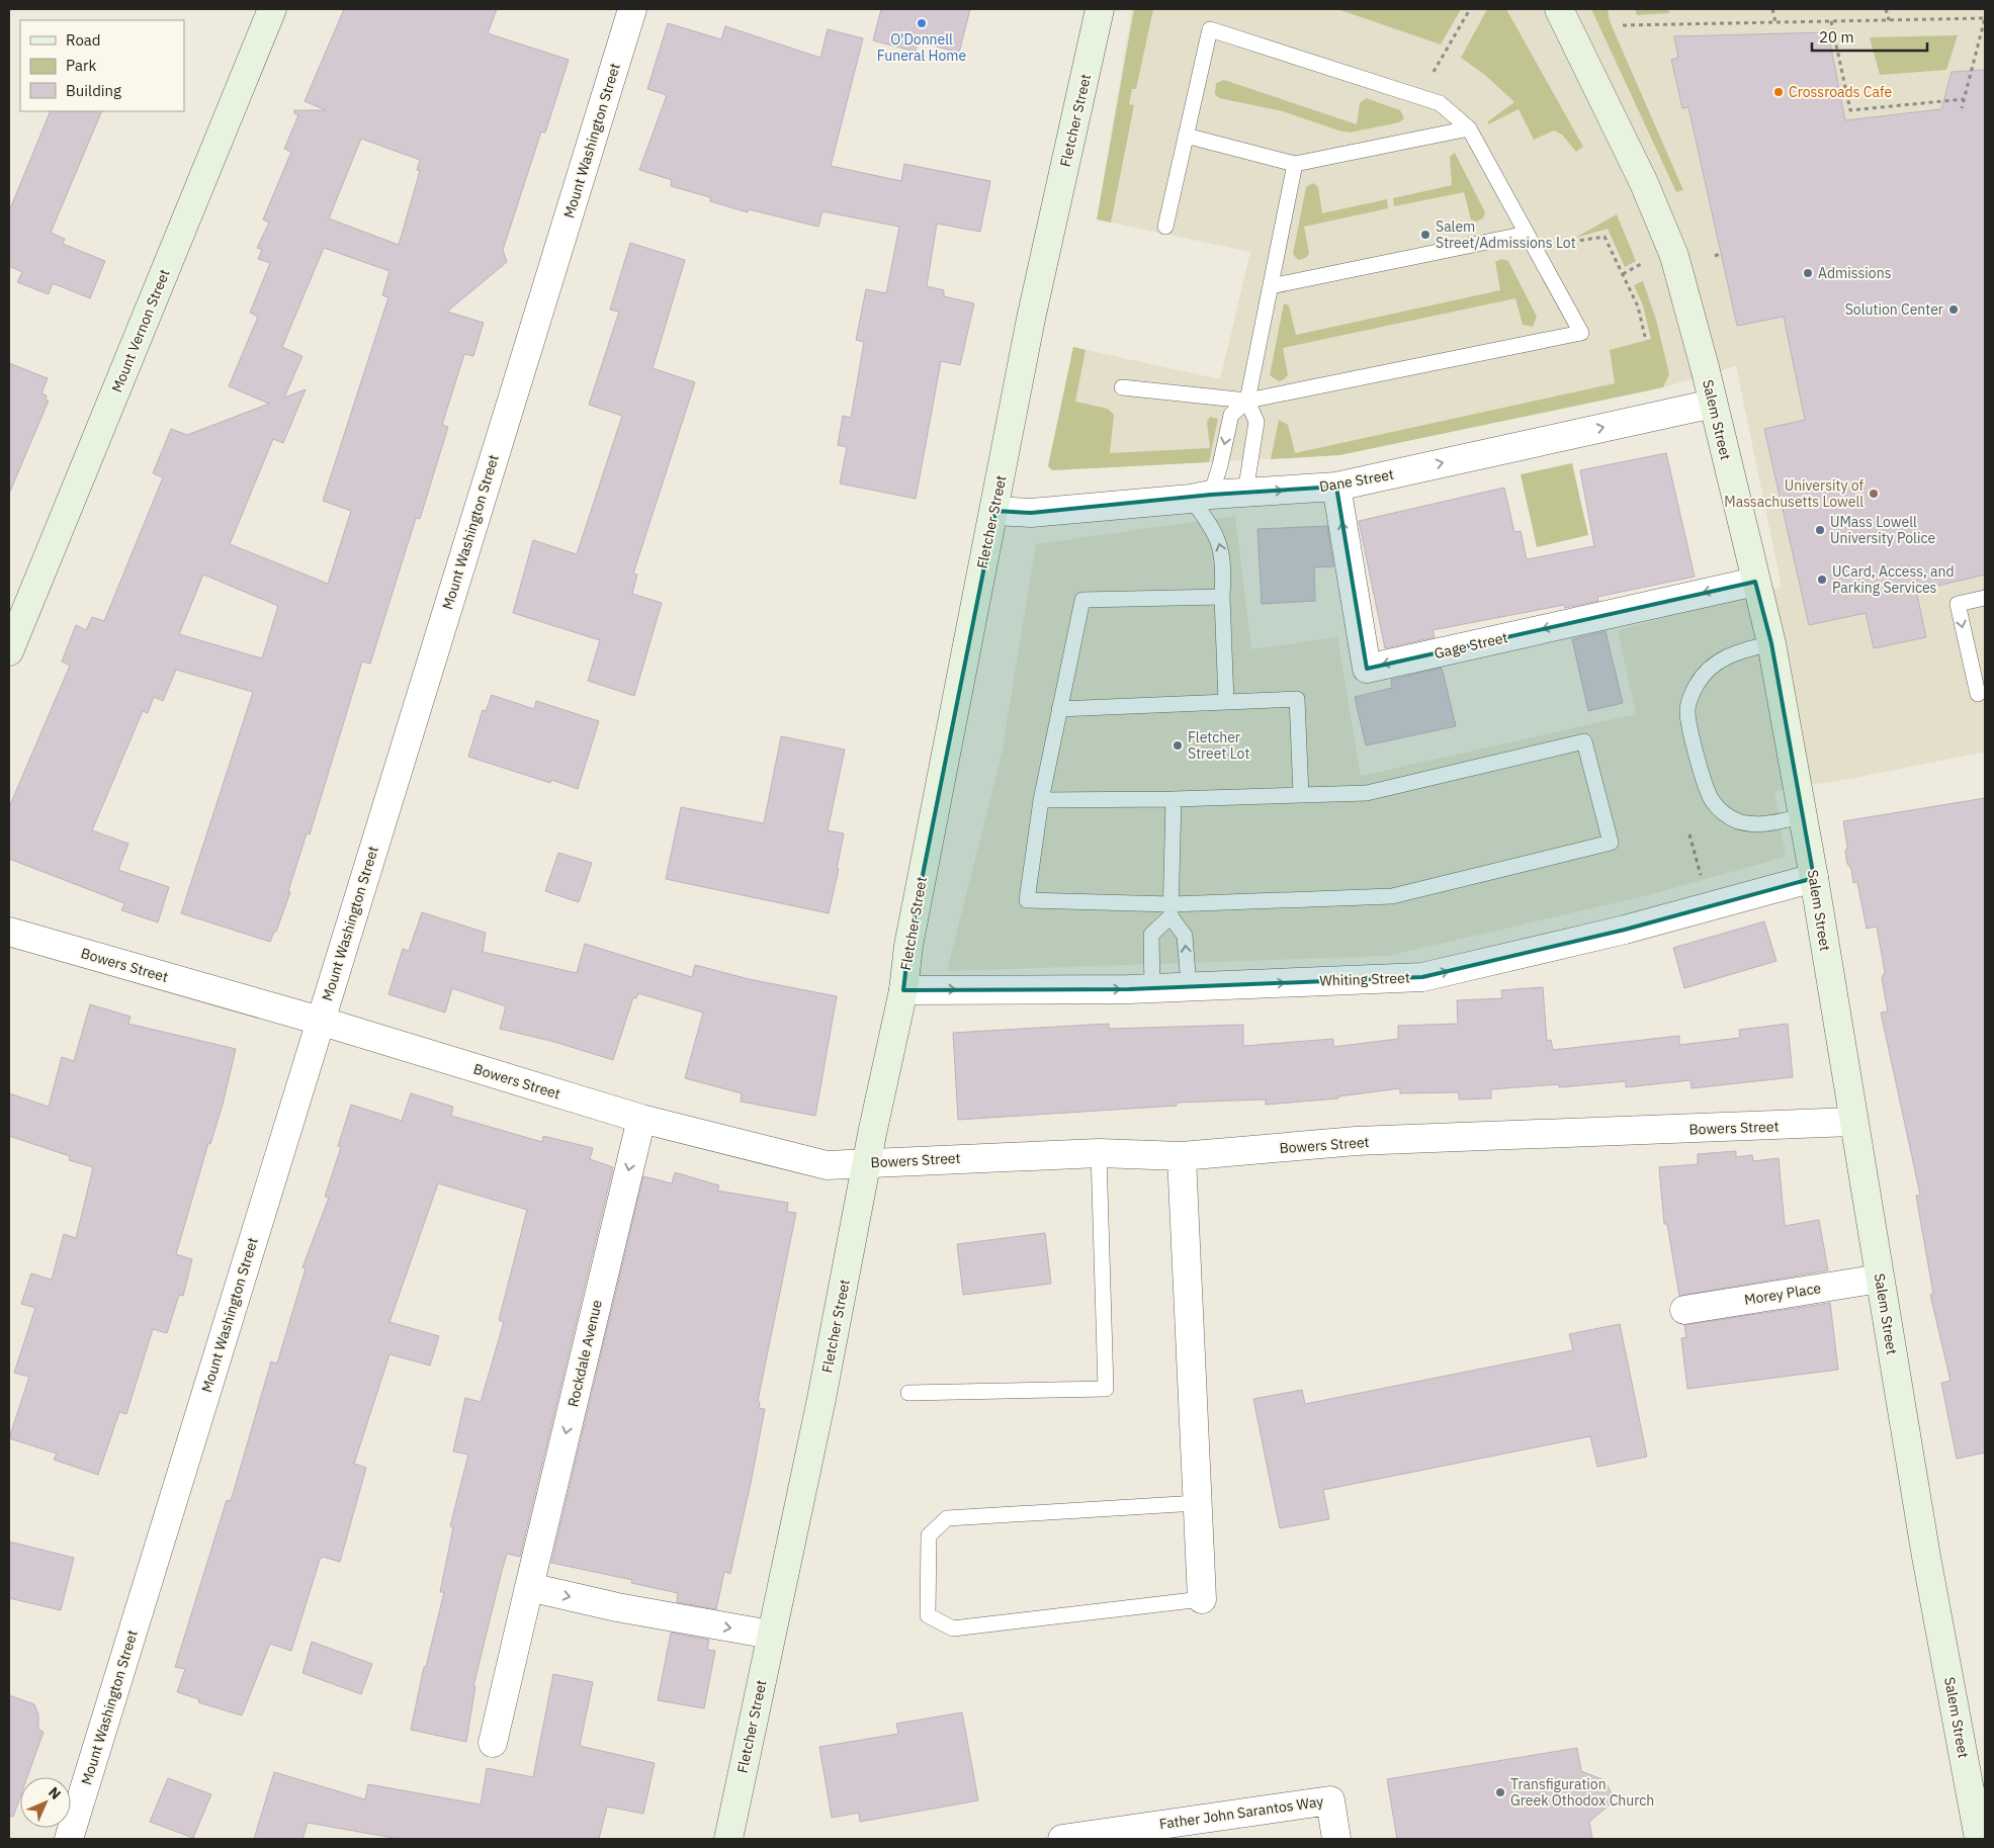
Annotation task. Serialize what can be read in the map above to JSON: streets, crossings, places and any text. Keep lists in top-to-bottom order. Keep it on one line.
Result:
{"streets":{"main road":["Fletcher Street","Mount Vernon Street","Salem Street"],"street":["Mount Washington Street","Dane Street","Gage Street","Bowers Street","Whiting Street","Morey Place","Rockdale Avenue","Father John Sarantos Way"]},"crossings":[["Fletcher Street","Dane Street"],["Fletcher Street","Bowers Street"],["Fletcher Street","Whiting Street"],["Mount Washington Street","Bowers Street"],["Salem Street","Dane Street"],["Salem Street","Gage Street"],["Salem Street","Bowers Street"],["Salem Street","Whiting Street"],["Salem Street","Morey Place"],["Dane Street","Gage Street"],["Bowers Street","Rockdale Avenue"]],"one_way":["Dane Street","Whiting Street","Rockdale Avenue"],"places":["O'Donnell Funeral Home","Crossroads Cafe","Salem Street/Admissions Lot","Admissions","Solution Center","University of Massachusetts Lowell","UMass Lowell University Police","UCard, Access, and Parking Services","Fletcher Street Lot","Transfiguration Greek Othodox Church"],"legend":["Road","Park","Building"],"scale_bar":"20 m","north":"top right"}
